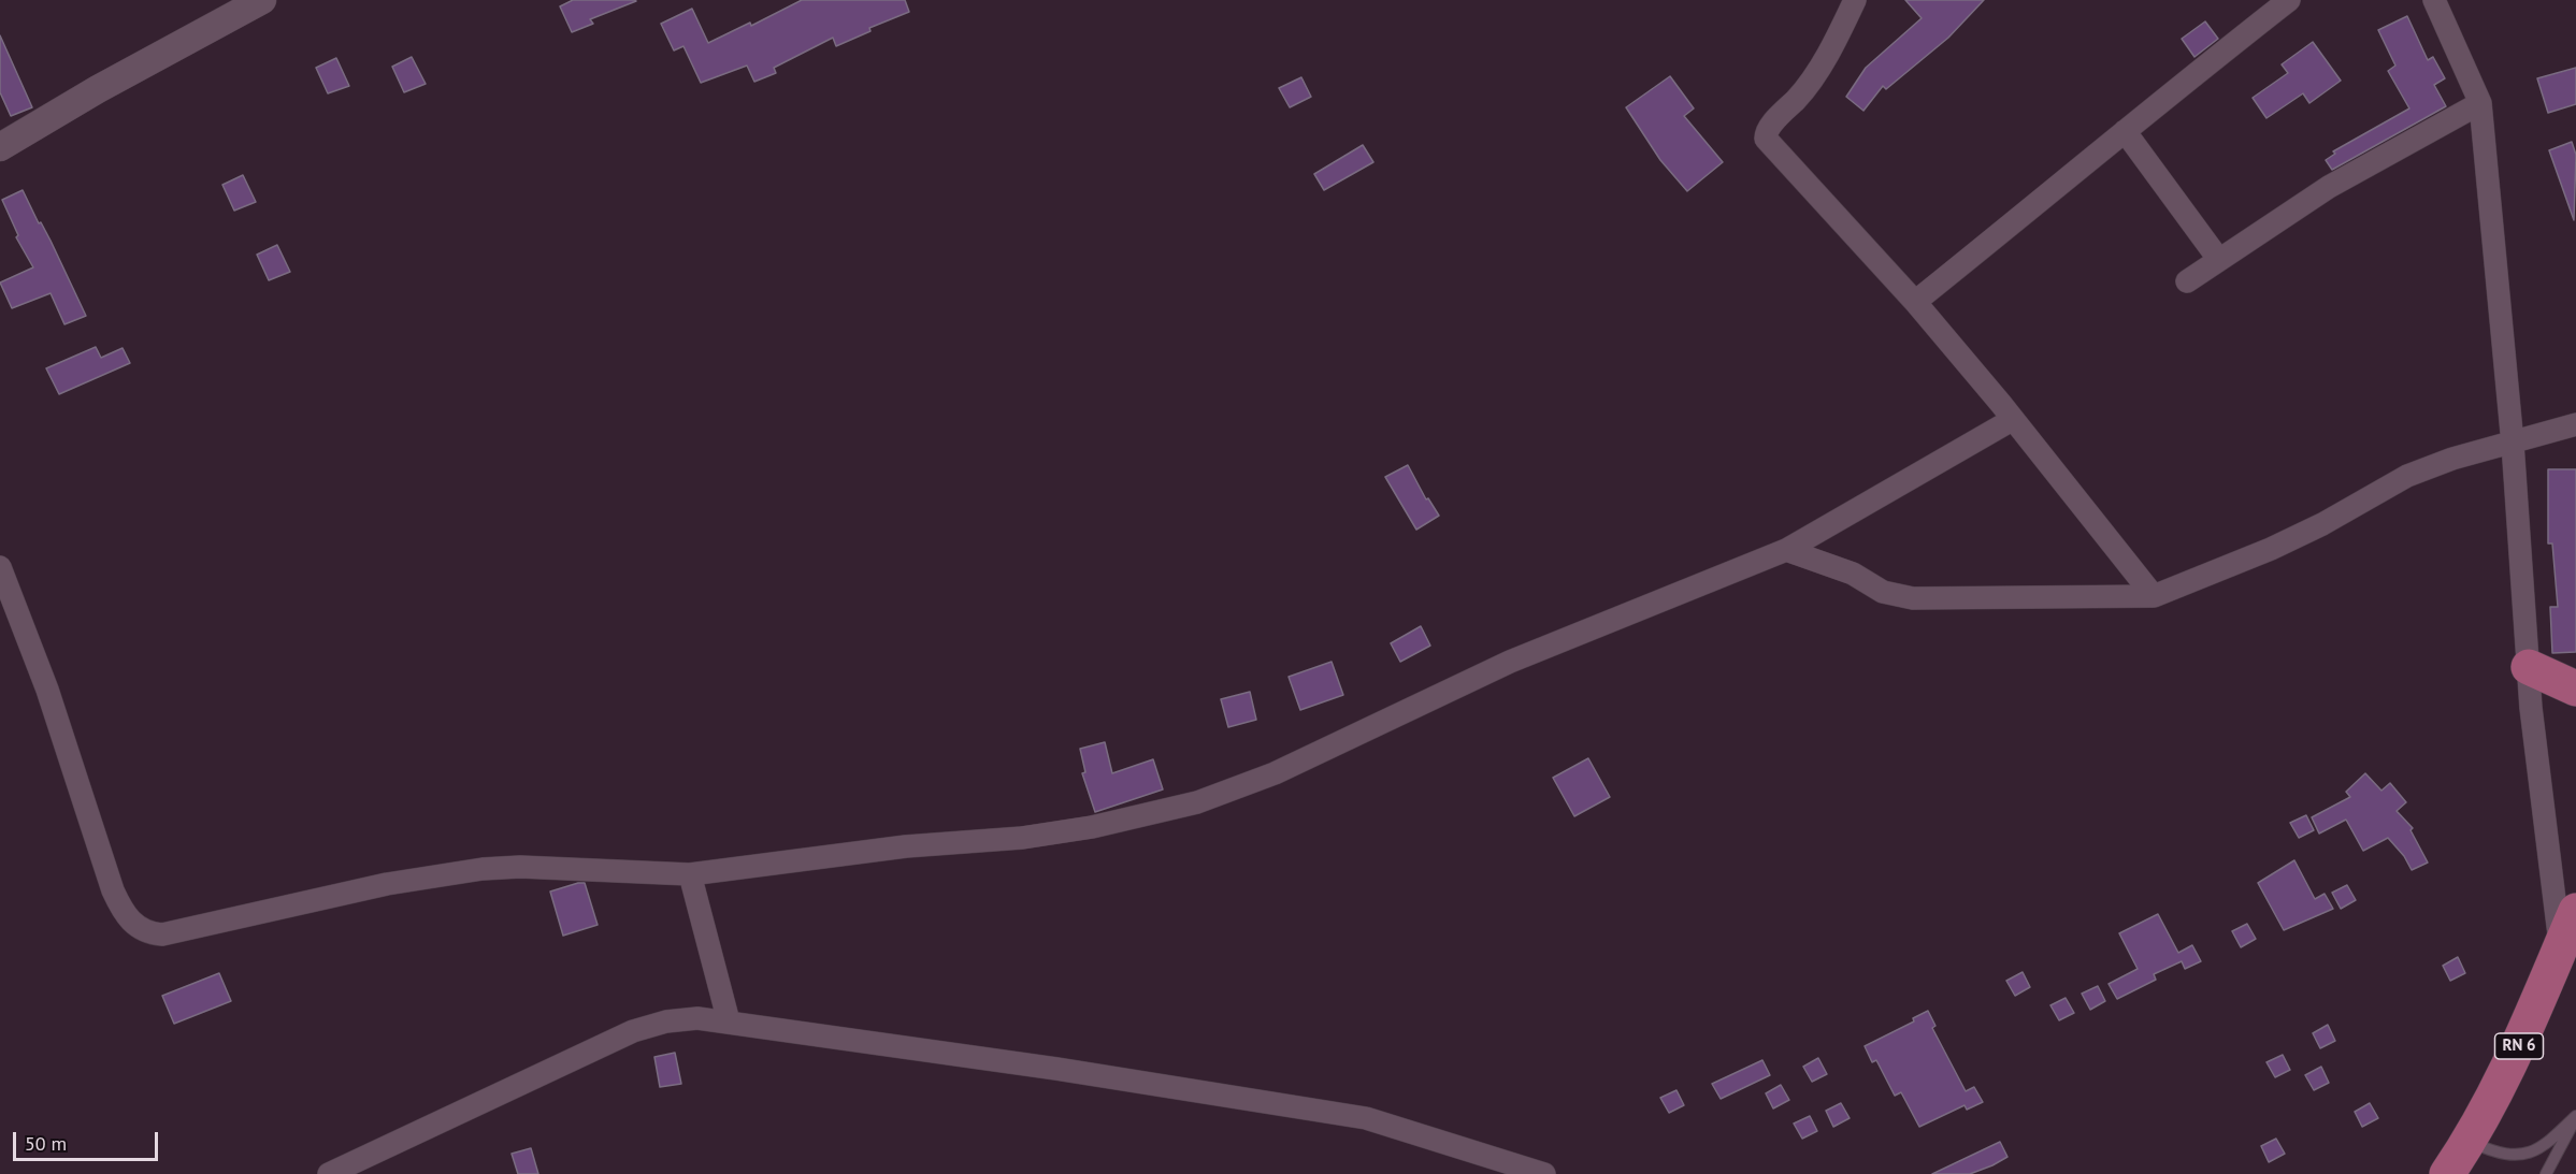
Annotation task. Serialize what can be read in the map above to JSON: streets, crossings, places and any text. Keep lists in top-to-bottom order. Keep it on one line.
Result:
{"streets":{"main road":["RN 6"]},"scale_bar":"50 m"}
